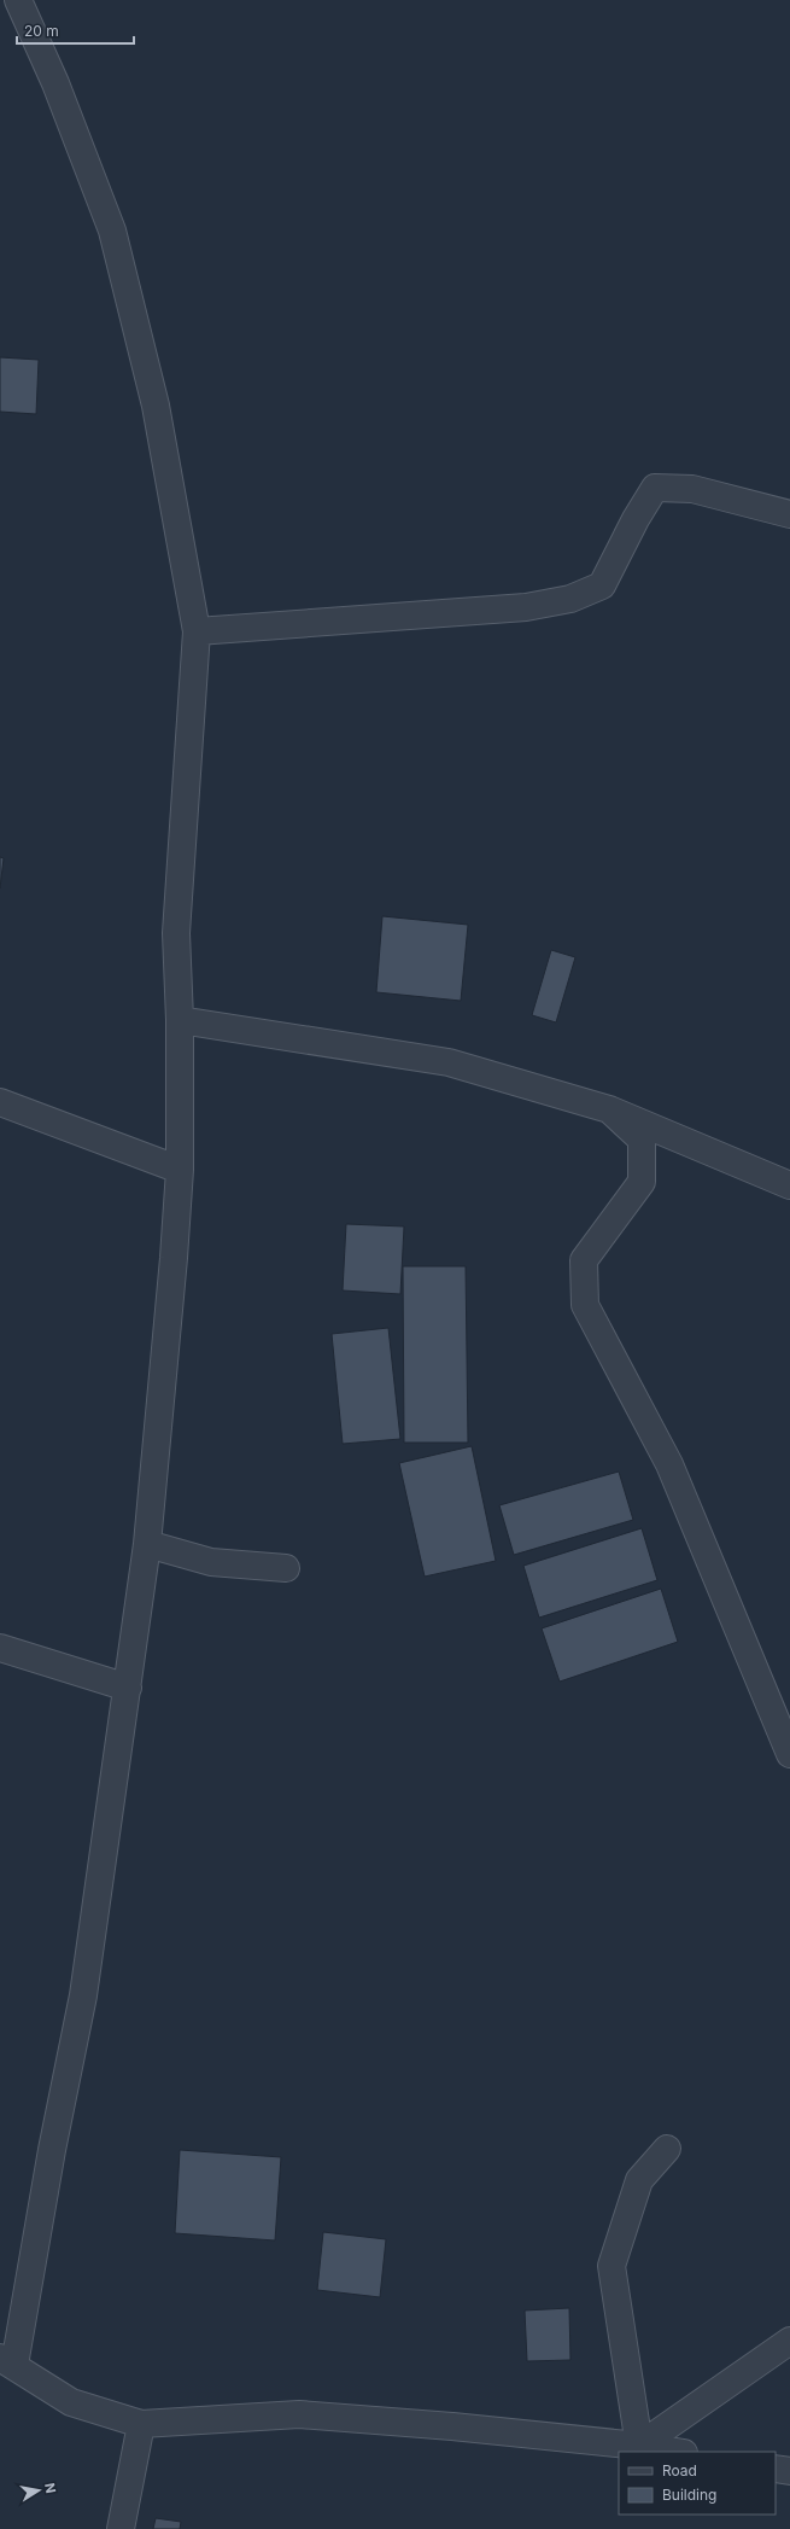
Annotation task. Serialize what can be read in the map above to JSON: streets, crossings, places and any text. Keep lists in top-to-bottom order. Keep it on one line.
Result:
{"legend":["Road","Building"],"scale_bar":"20 m","north":"right"}
